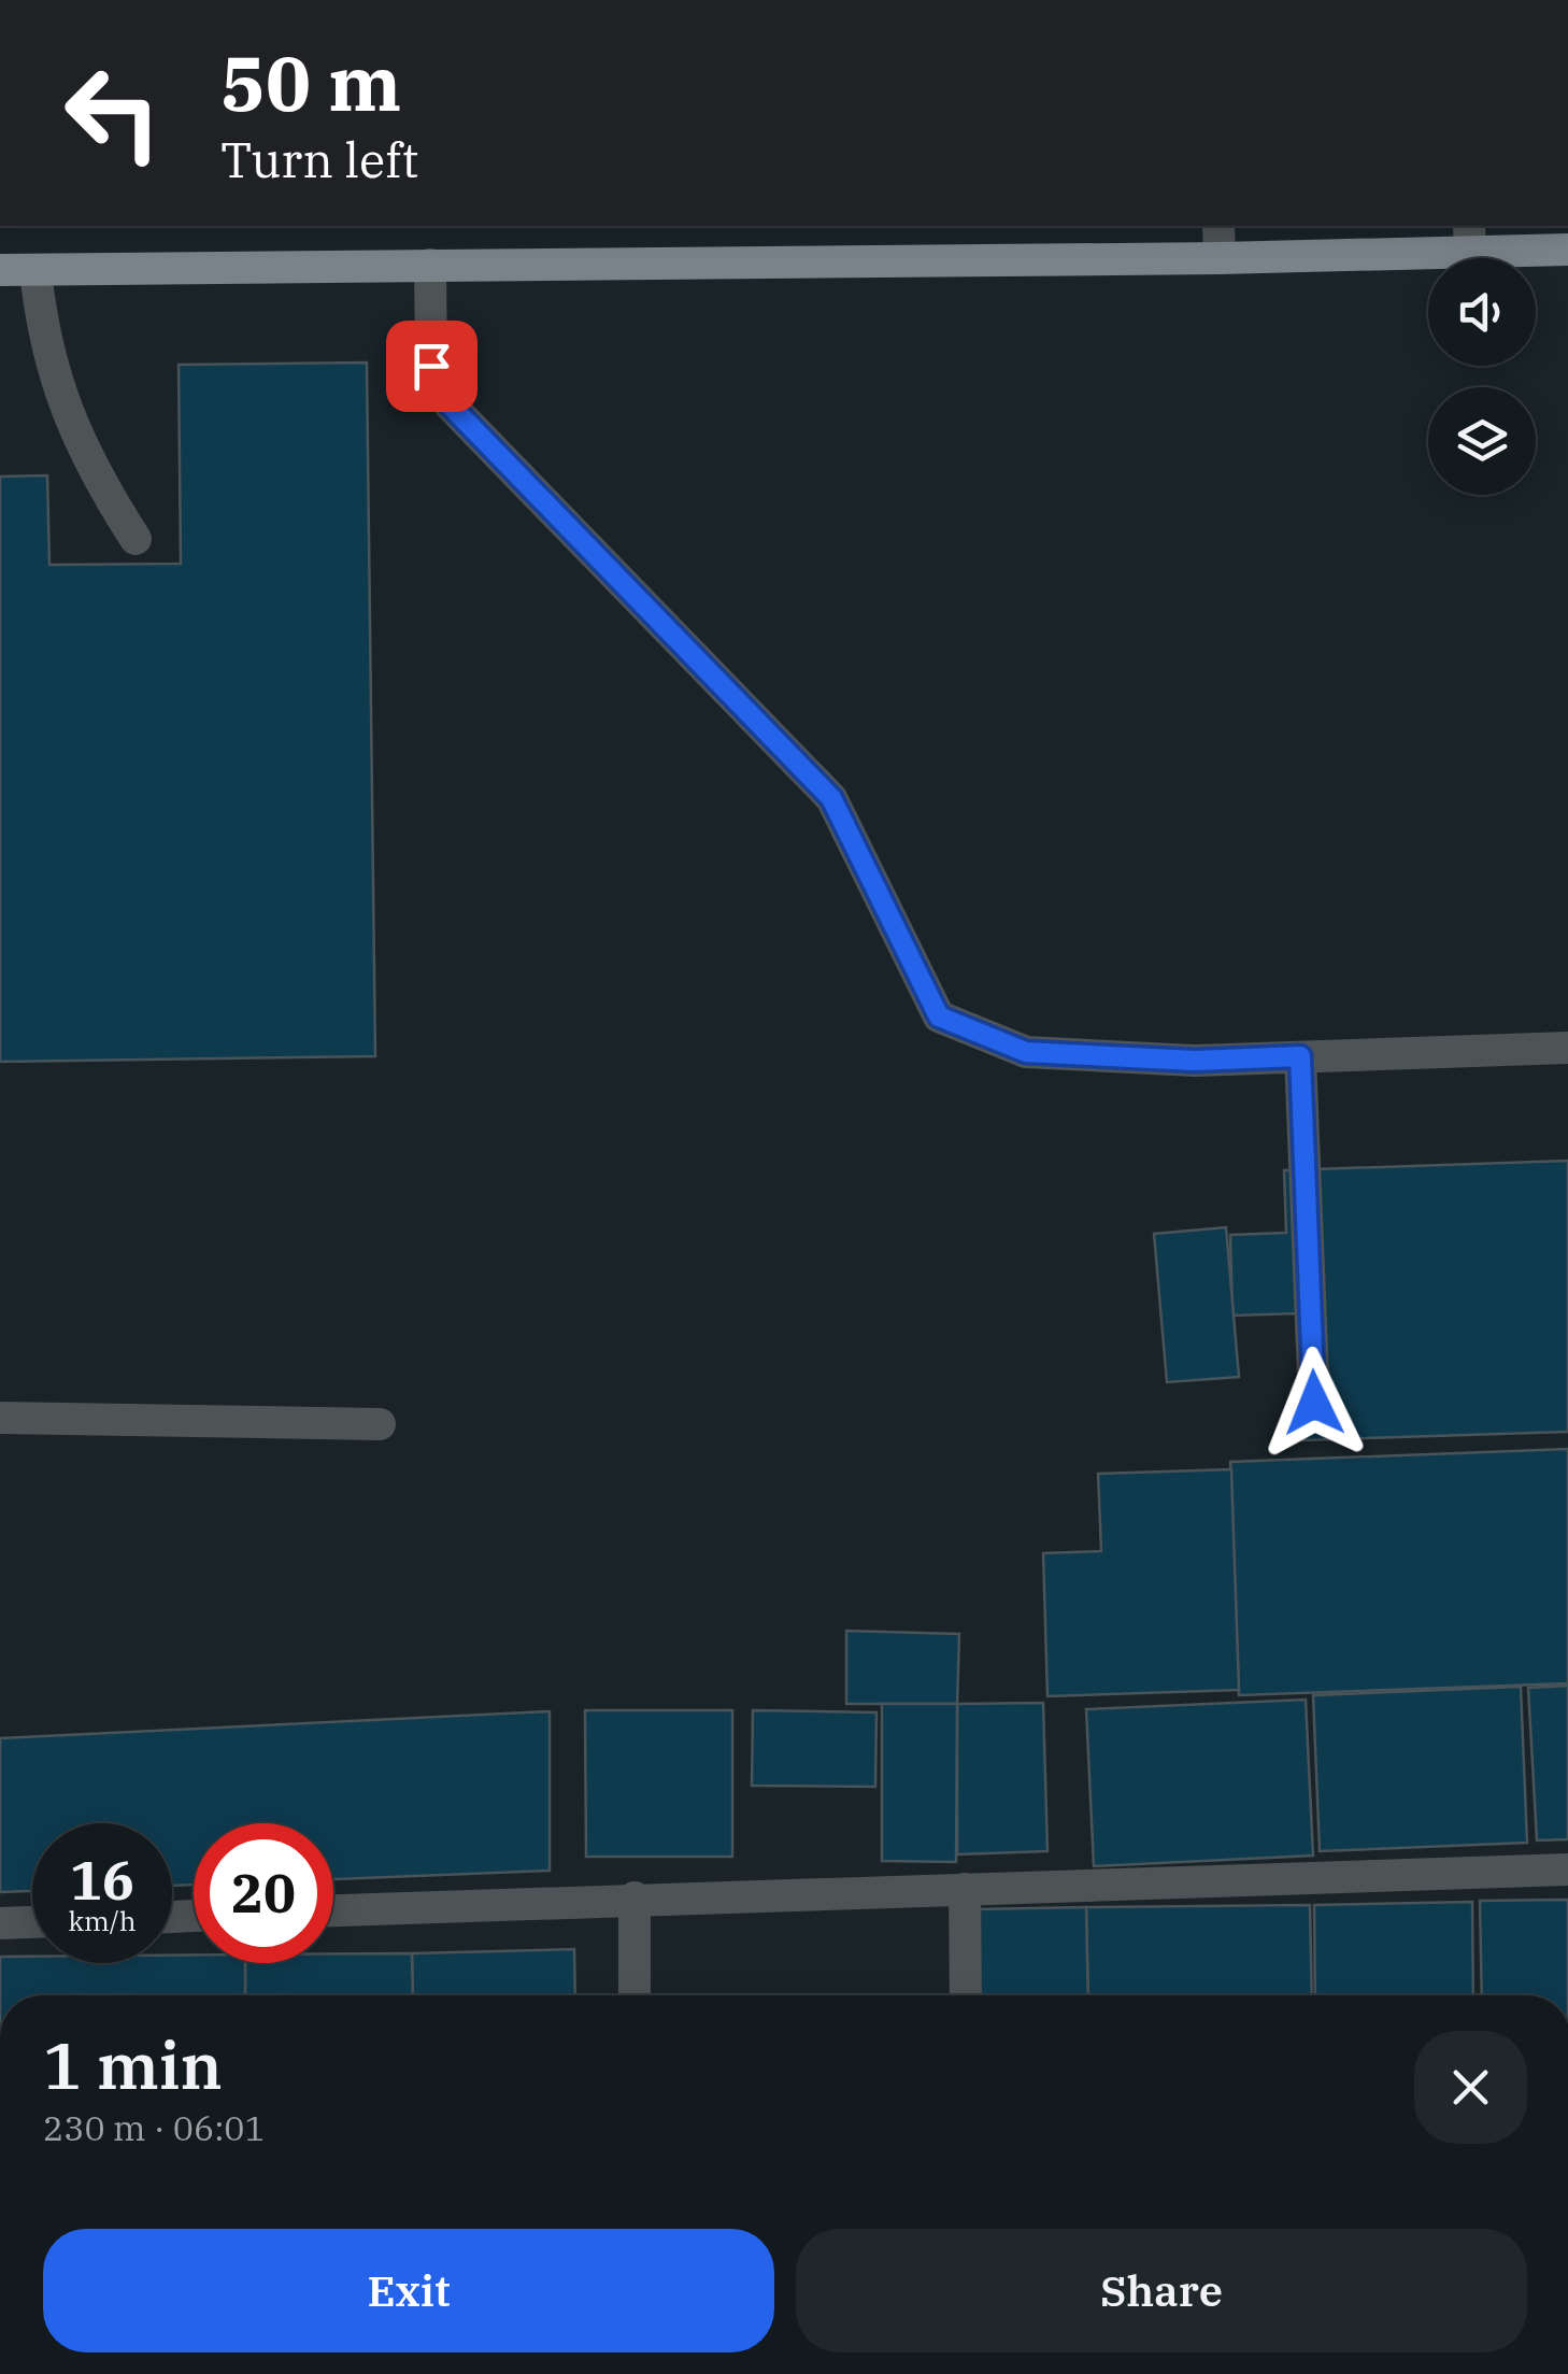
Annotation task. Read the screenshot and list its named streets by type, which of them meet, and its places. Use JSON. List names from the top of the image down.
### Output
{
  "page": {
    "turn": ["50 m", "Turn left"],
    "speed": "16 km/h",
    "limit": "20",
    "heading": ["1 min", "230 m · 06:01"],
    "buttons": ["Exit", "Share"]
  }
}
